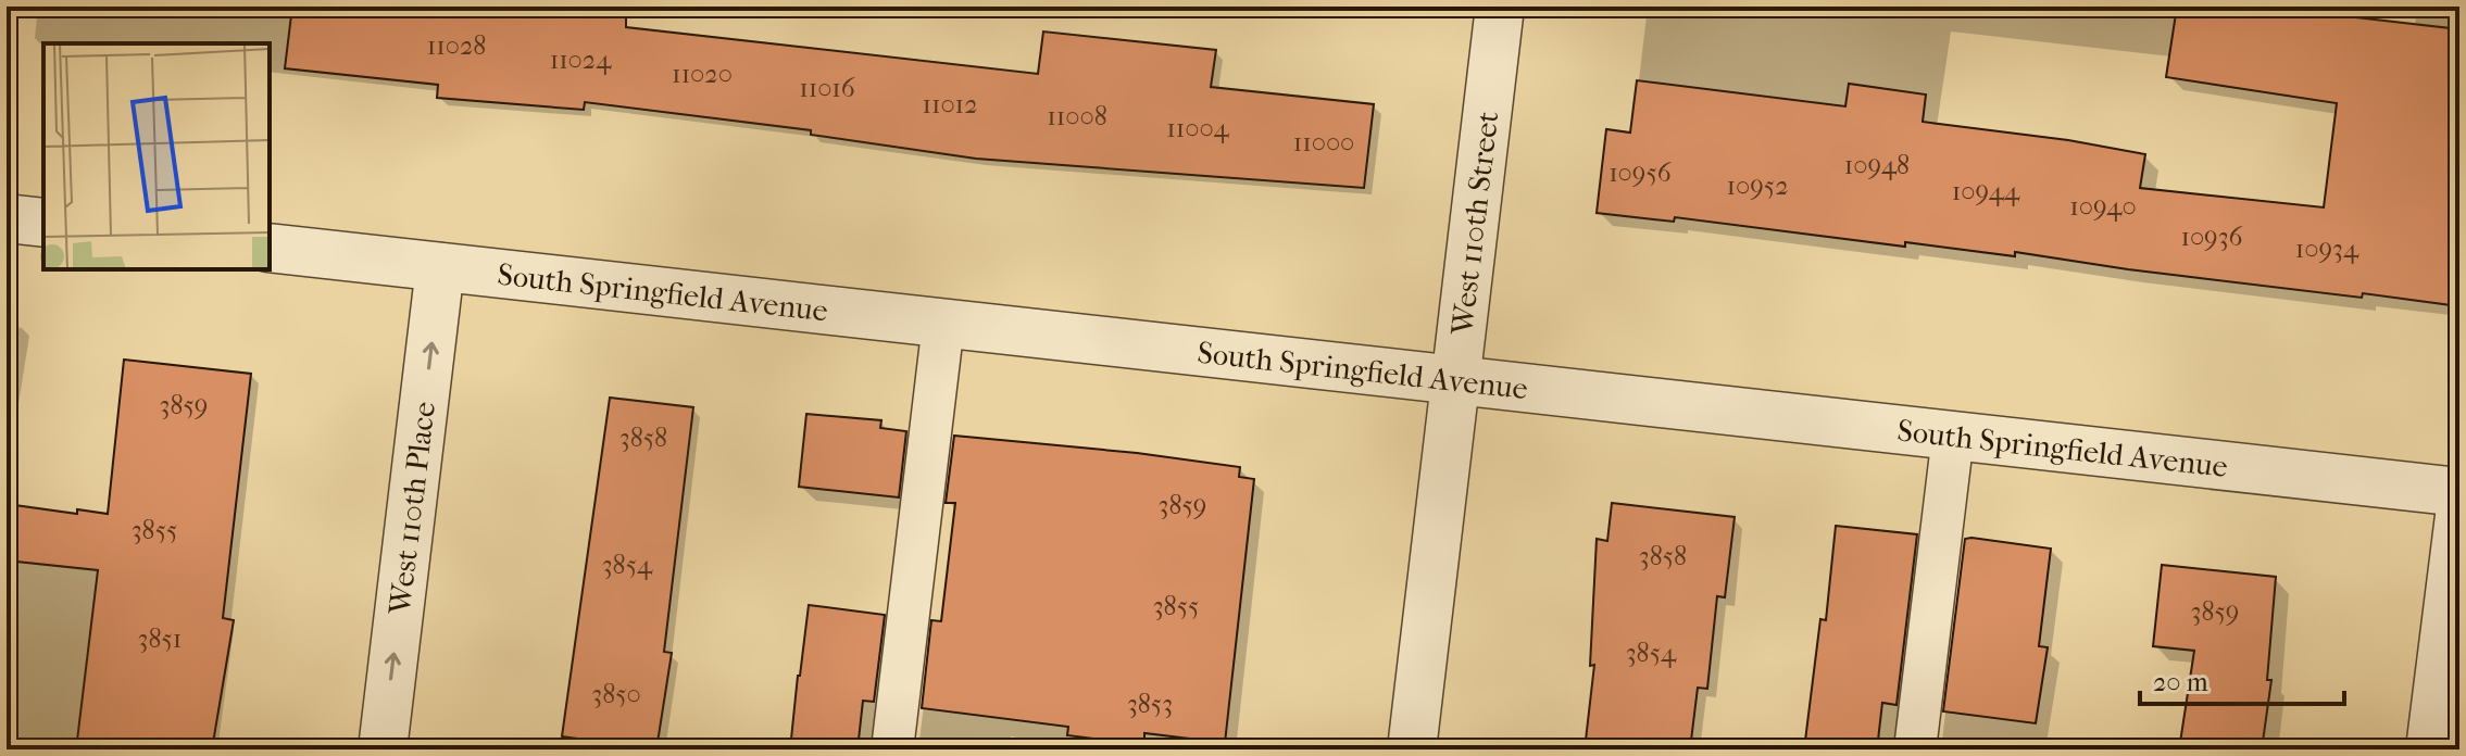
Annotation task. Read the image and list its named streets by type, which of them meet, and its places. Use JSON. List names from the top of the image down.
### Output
{
  "streets": {
    "street": ["West 110th Street", "South Springfield Avenue", "West 110th Place"]
  },
  "crossings": [
    ["West 110th Street", "South Springfield Avenue"],
    ["South Springfield Avenue", "West 110th Place"]
  ],
  "one_way": ["West 110th Place"],
  "house_numbers": [
    "11028",
    "11024",
    "11020",
    "11016",
    "11012",
    "11008",
    "11004",
    "11000",
    "10948",
    "10956",
    "10952",
    "10944",
    "10940",
    "10936",
    "10934",
    "3859",
    "3858",
    "3859",
    "3855",
    "3858",
    "3854",
    "3855",
    "3859",
    "3851",
    "3854",
    "3850",
    "3853"
  ],
  "scale_bar": "20 m"
}
